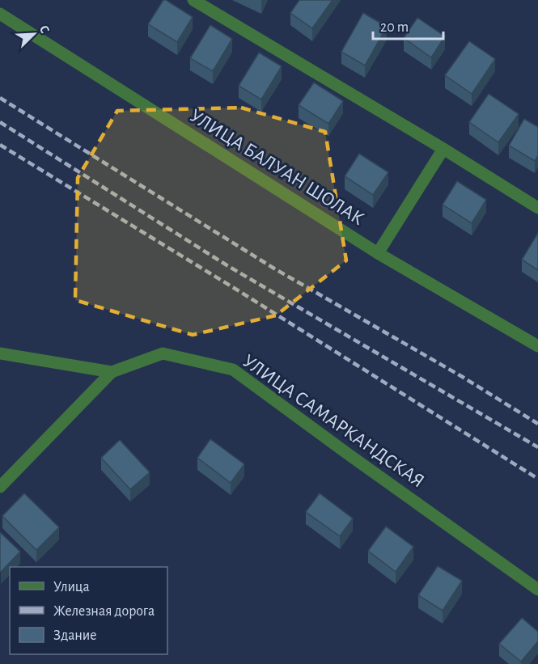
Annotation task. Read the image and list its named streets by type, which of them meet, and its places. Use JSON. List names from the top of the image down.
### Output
{
  "streets": {
    "street": ["УЛИЦА БАЛУАН ШОЛАК", "УЛИЦА САМАРКАНДСКАЯ"]
  },
  "legend": ["Улица", "Железная дорога", "Здание"],
  "scale_bar": "20 m",
  "north": "top right"
}
